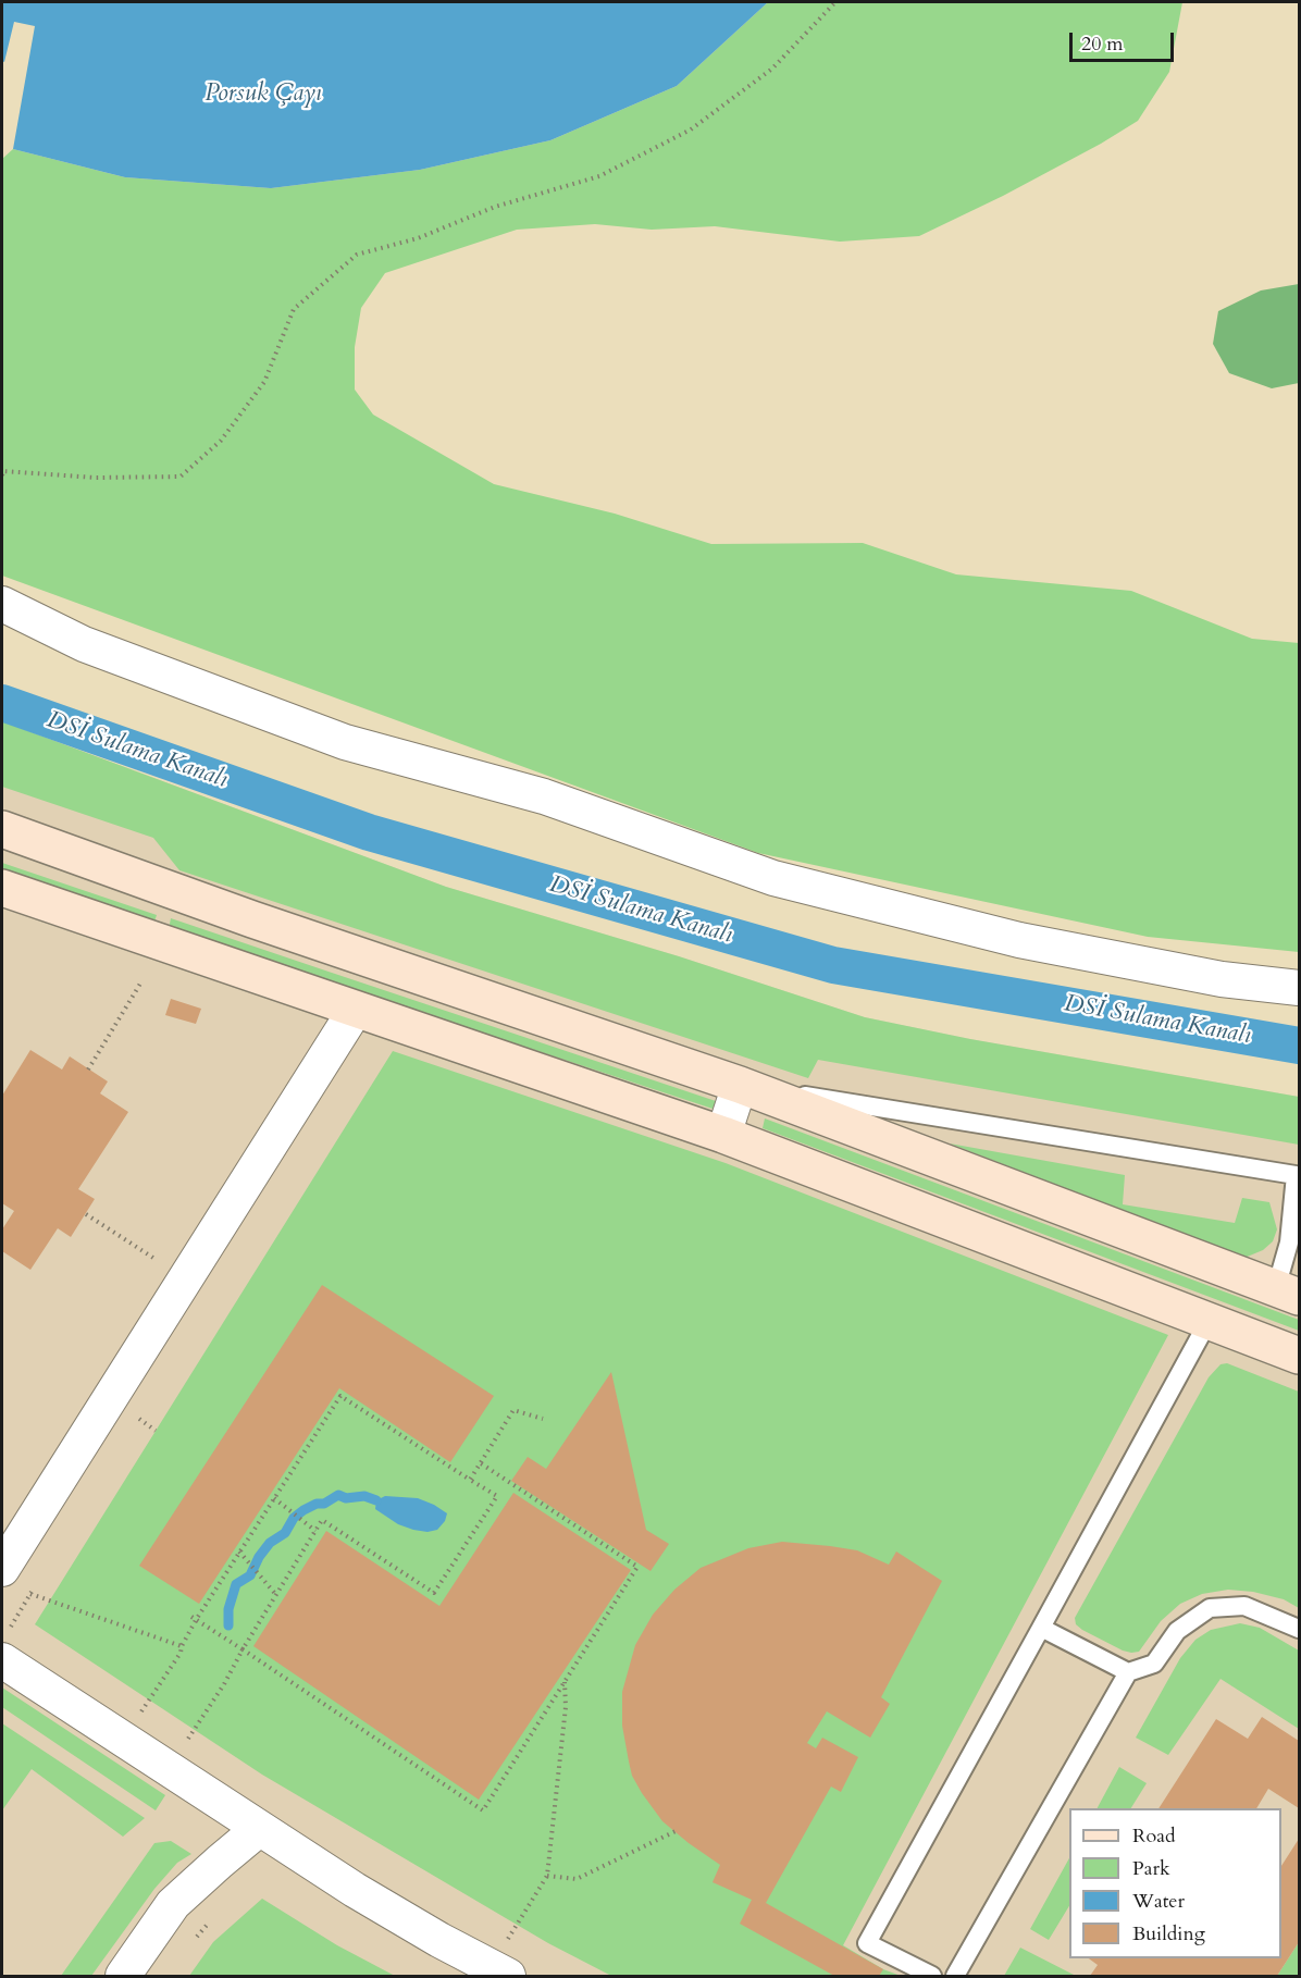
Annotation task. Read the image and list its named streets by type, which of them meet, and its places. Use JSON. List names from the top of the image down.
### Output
{
  "water": ["Porsuk Çayı", "DSİ Sulama Kanalı"],
  "legend": [
    "Road",
    "Park",
    "Water",
    "Building"
  ],
  "scale_bar": "20 m"
}
